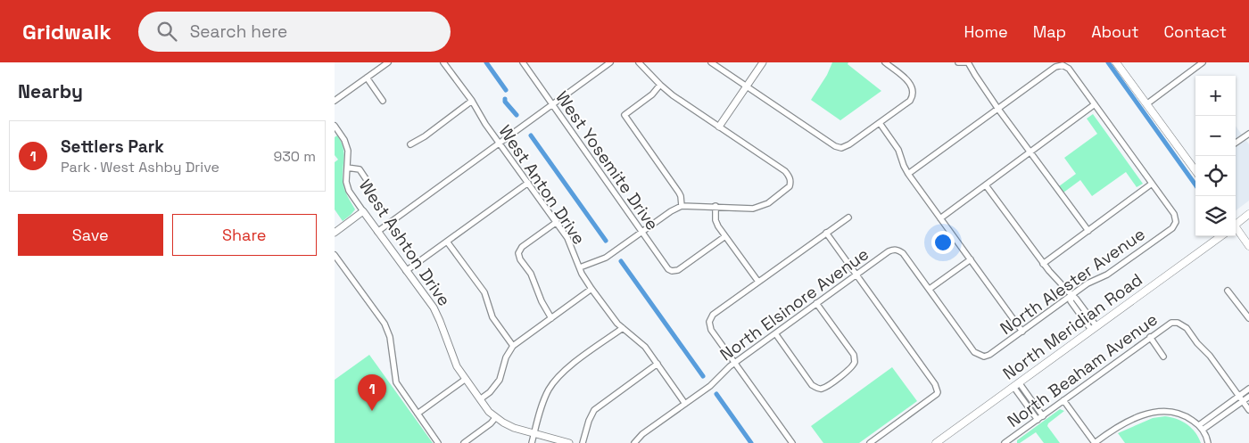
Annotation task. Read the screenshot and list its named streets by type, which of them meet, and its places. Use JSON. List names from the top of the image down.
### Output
{
  "streets": {
    "main road": ["North Meridian Road"],
    "street": [
      "West Yosemite Drive",
      "West Anton Drive",
      "West Ashton Drive",
      "North Alester Avenue",
      "North Elsinore Avenue",
      "North Beaham Avenue"
    ]
  },
  "crossings": [
    ["West Anton Drive", "North Elsinore Avenue"],
    ["North Alester Avenue", "North Elsinore Avenue"]
  ],
  "page": {
    "header": "Gridwalk",
    "search": "Search here",
    "nav": [
      "Home",
      "Map",
      "About",
      "Contact"
    ],
    "heading": "Nearby",
    "map_buttons": ["+", "−"],
    "list": [
      {
        "mark": "1",
        "name": "Settlers Park",
        "note": "Park · West Ashby Drive",
        "value": "930 m"
      }
    ],
    "buttons": ["Save", "Share"],
    "pins": "1"
  }
}
